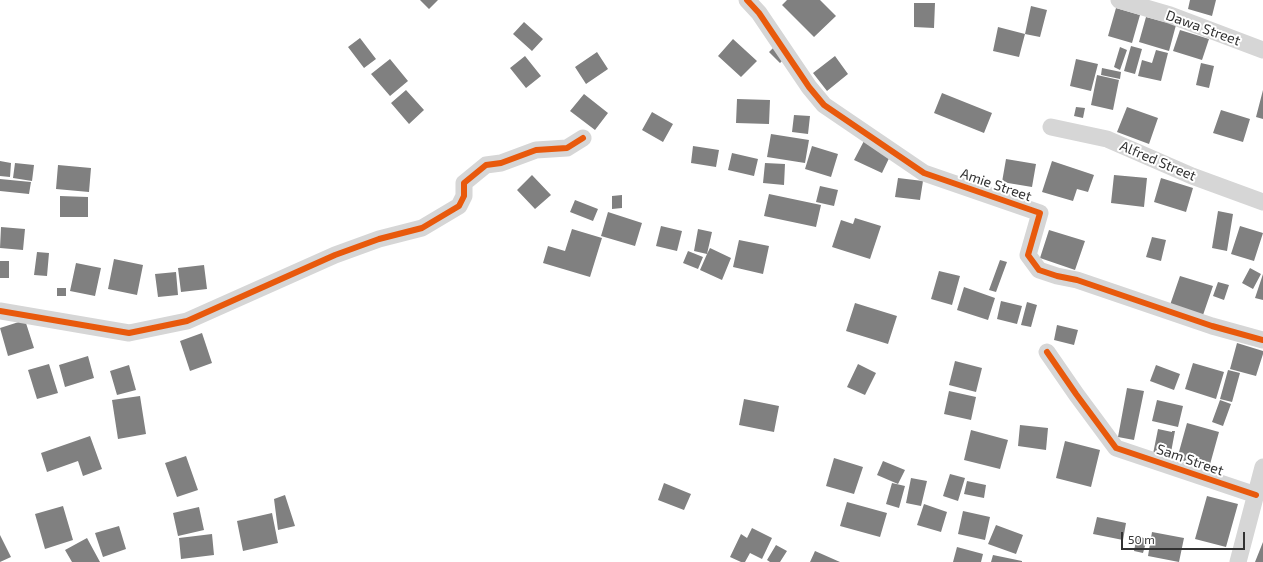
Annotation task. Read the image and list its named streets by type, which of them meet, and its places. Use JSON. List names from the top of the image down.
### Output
{
  "streets": {
    "street": [
      "Dawa Street",
      "Alfred Street",
      "Amie Street",
      "Sam Street"
    ]
  },
  "scale_bar": "50 m"
}
